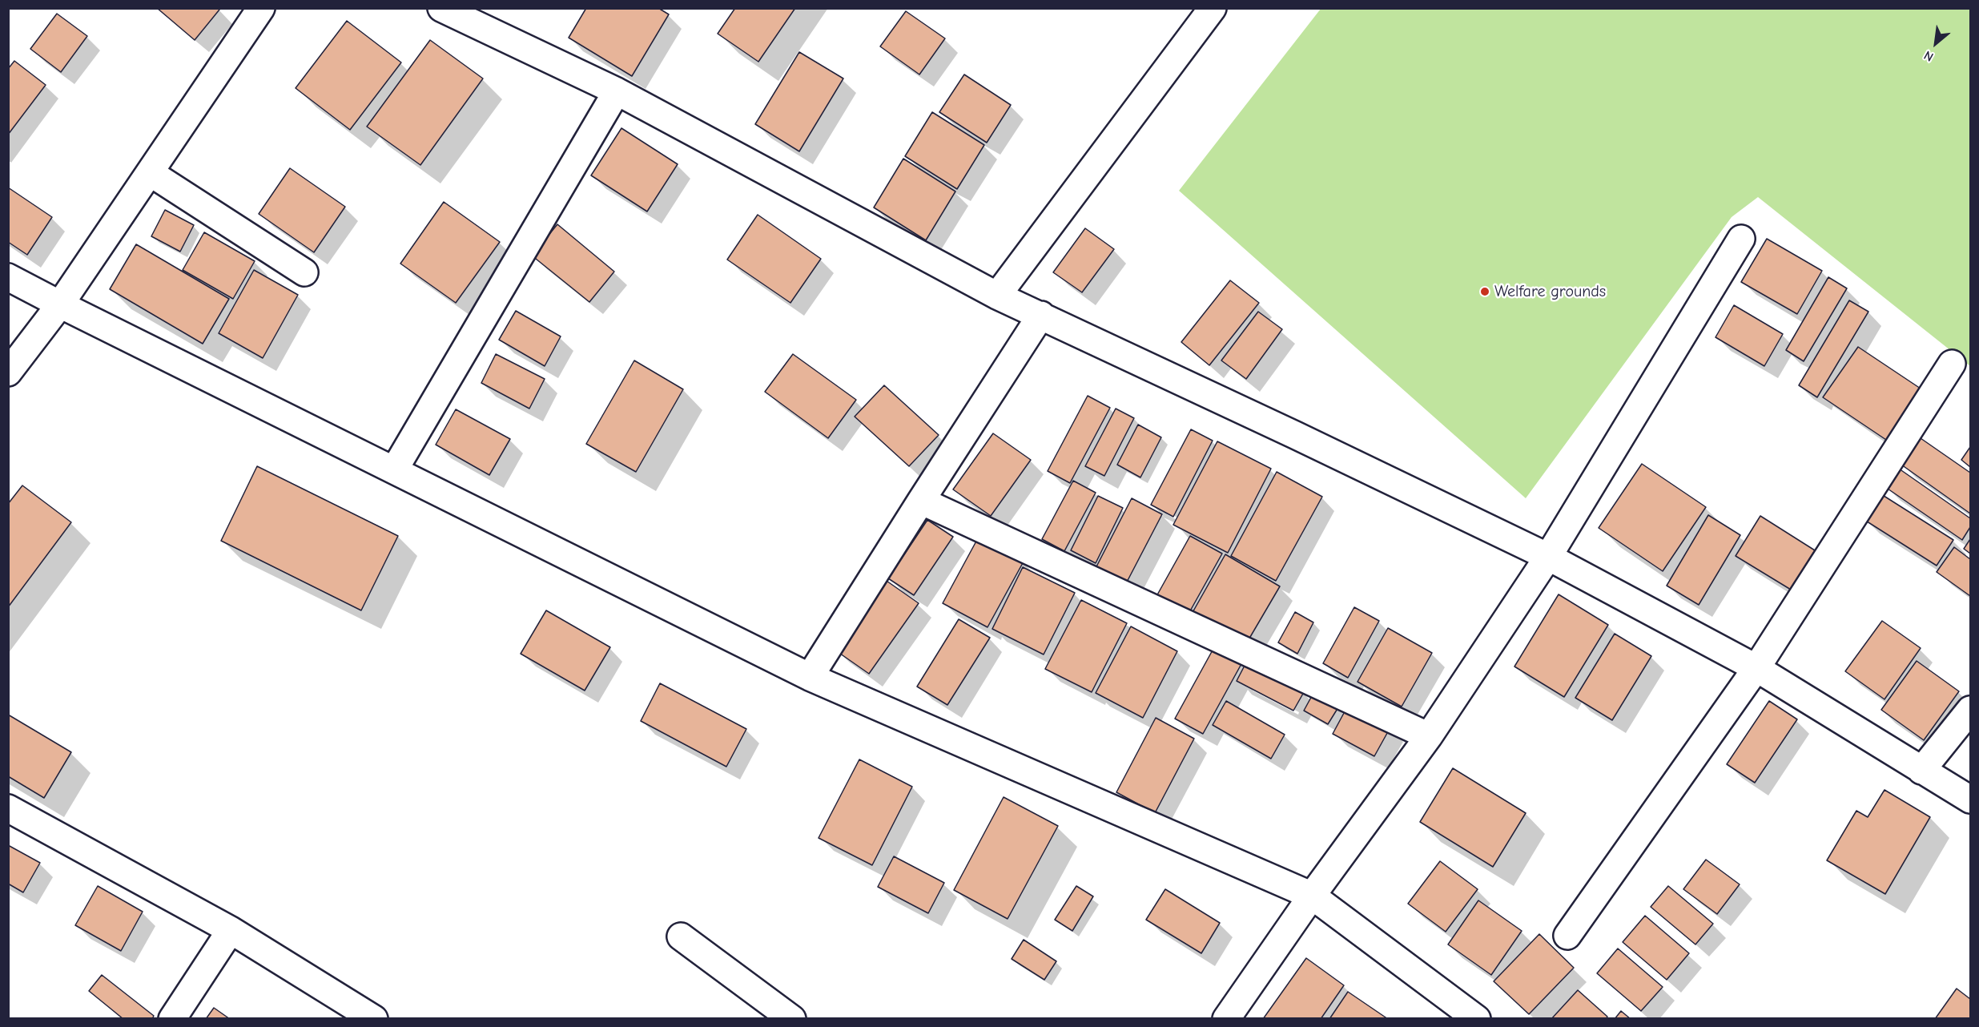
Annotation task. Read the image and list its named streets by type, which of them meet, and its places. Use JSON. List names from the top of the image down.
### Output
{
  "places": ["Welfare grounds"],
  "north": "bottom left"
}
